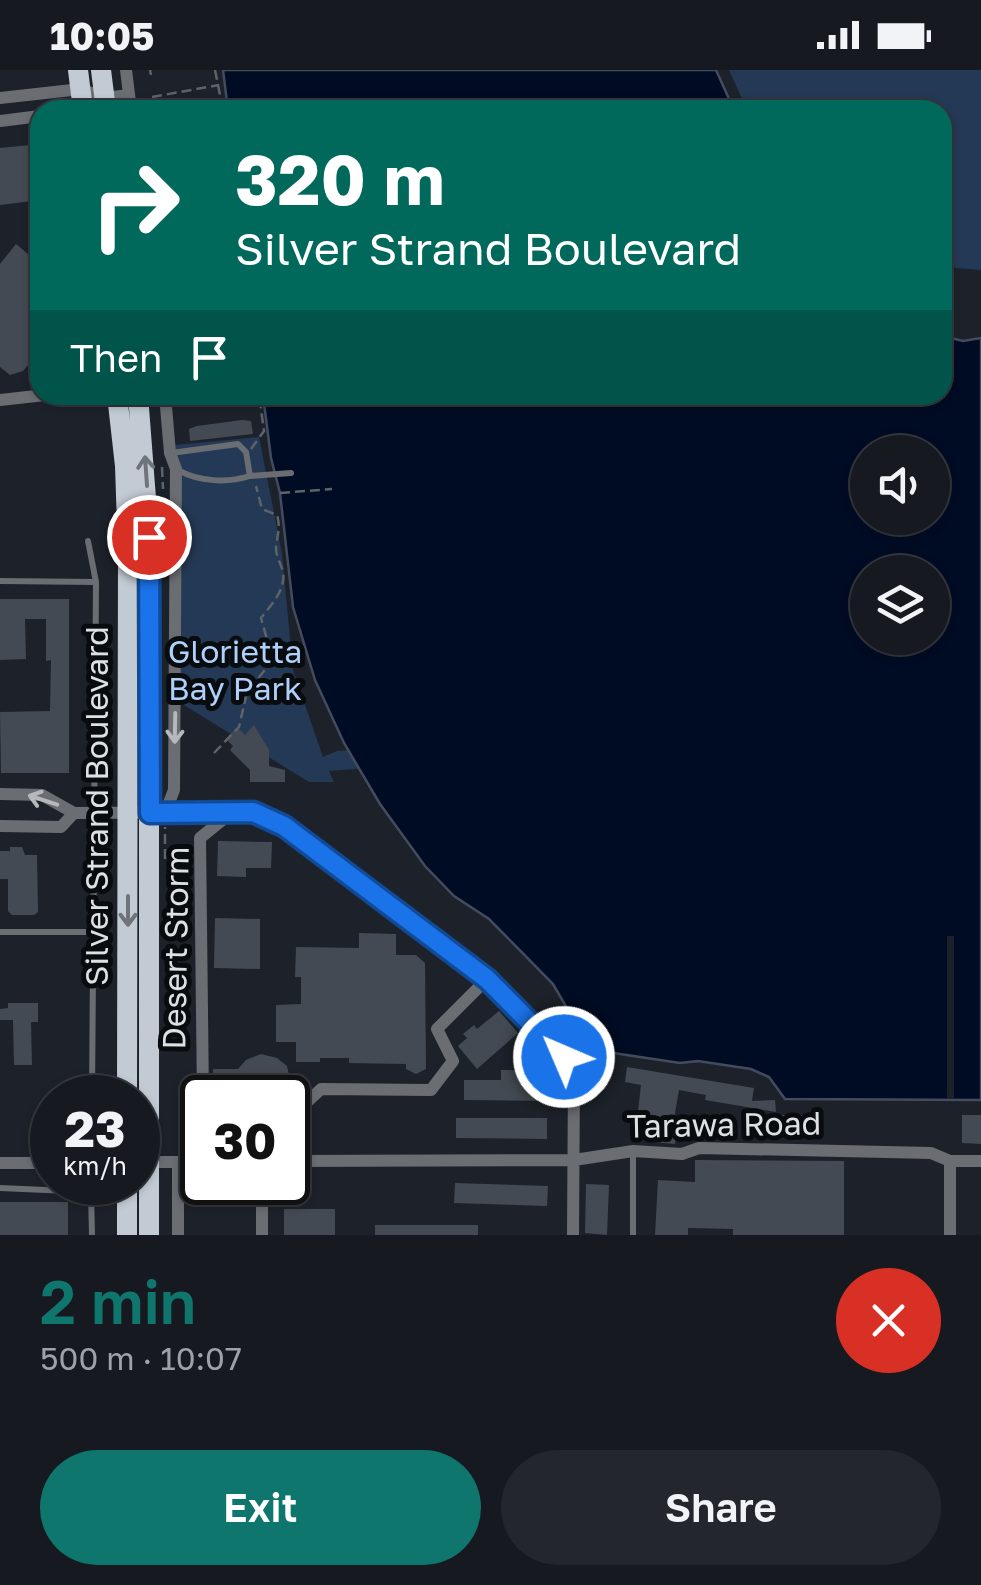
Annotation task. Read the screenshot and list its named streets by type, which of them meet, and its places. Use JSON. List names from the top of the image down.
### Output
{
  "streets": {
    "highway": ["Silver Strand Boulevard"],
    "street": ["Desert Storm", "Tarawa Road"]
  },
  "parks": ["Glorietta Bay Park"],
  "page": {
    "status": "10:05",
    "turn": ["320 m", "Silver Strand Boulevard"],
    "then": "Then",
    "speed": "23 km/h",
    "limit": "30",
    "heading": ["2 min", "500 m · 10:07"],
    "buttons": ["Exit", "Share"]
  }
}
